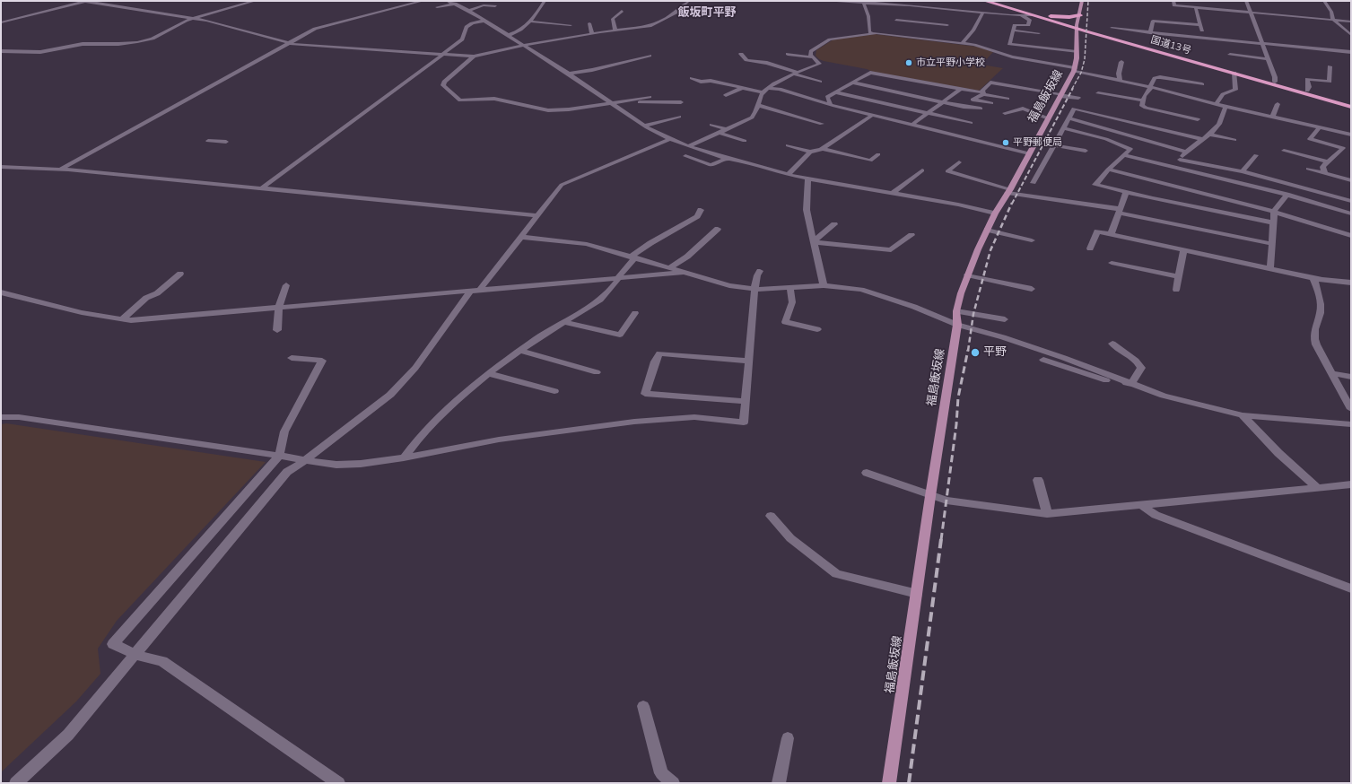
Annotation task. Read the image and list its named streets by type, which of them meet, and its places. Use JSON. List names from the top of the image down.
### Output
{
  "streets": {
    "highway": ["国道13号"],
    "main road": ["福島飯坂線"]
  },
  "crossings": [
    ["国道13号", "福島飯坂線"]
  ],
  "districts": ["飯坂町平野"],
  "places": ["市立平野小学校", "平野郵便局", "平野"]
}
